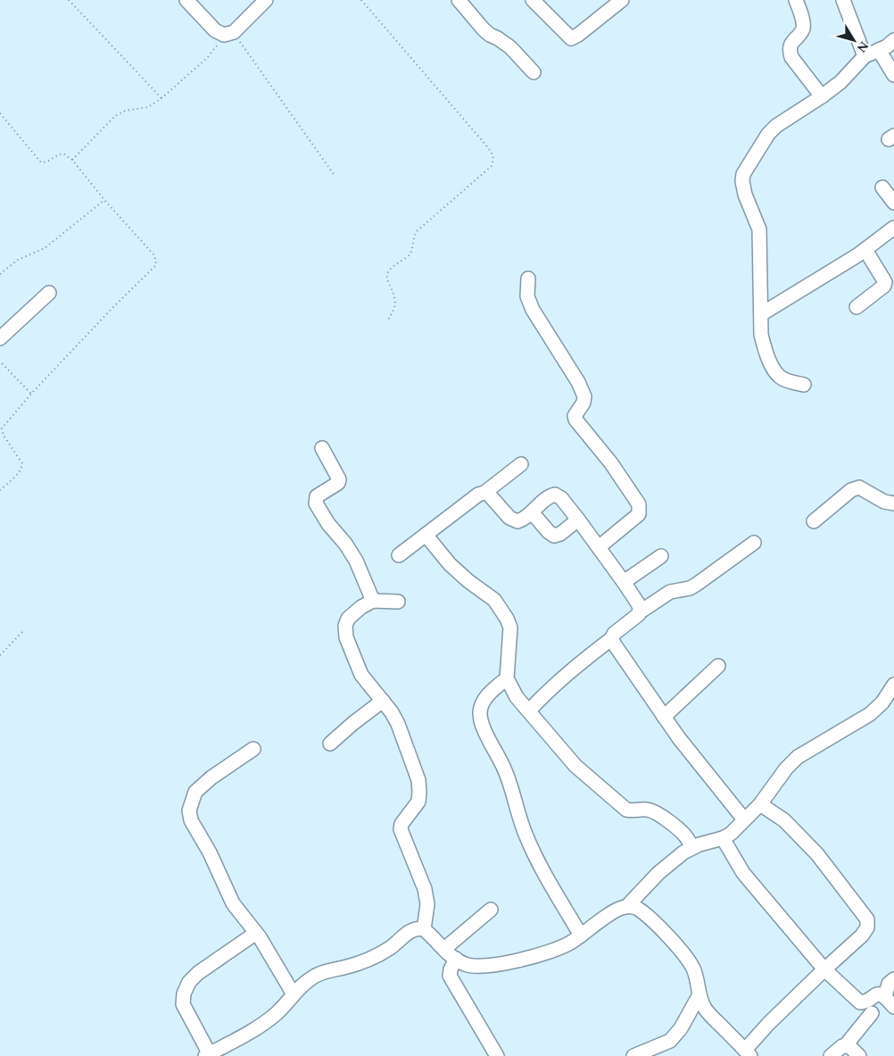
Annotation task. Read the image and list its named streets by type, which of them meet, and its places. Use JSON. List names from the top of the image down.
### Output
{
  "north": "bottom right"
}
